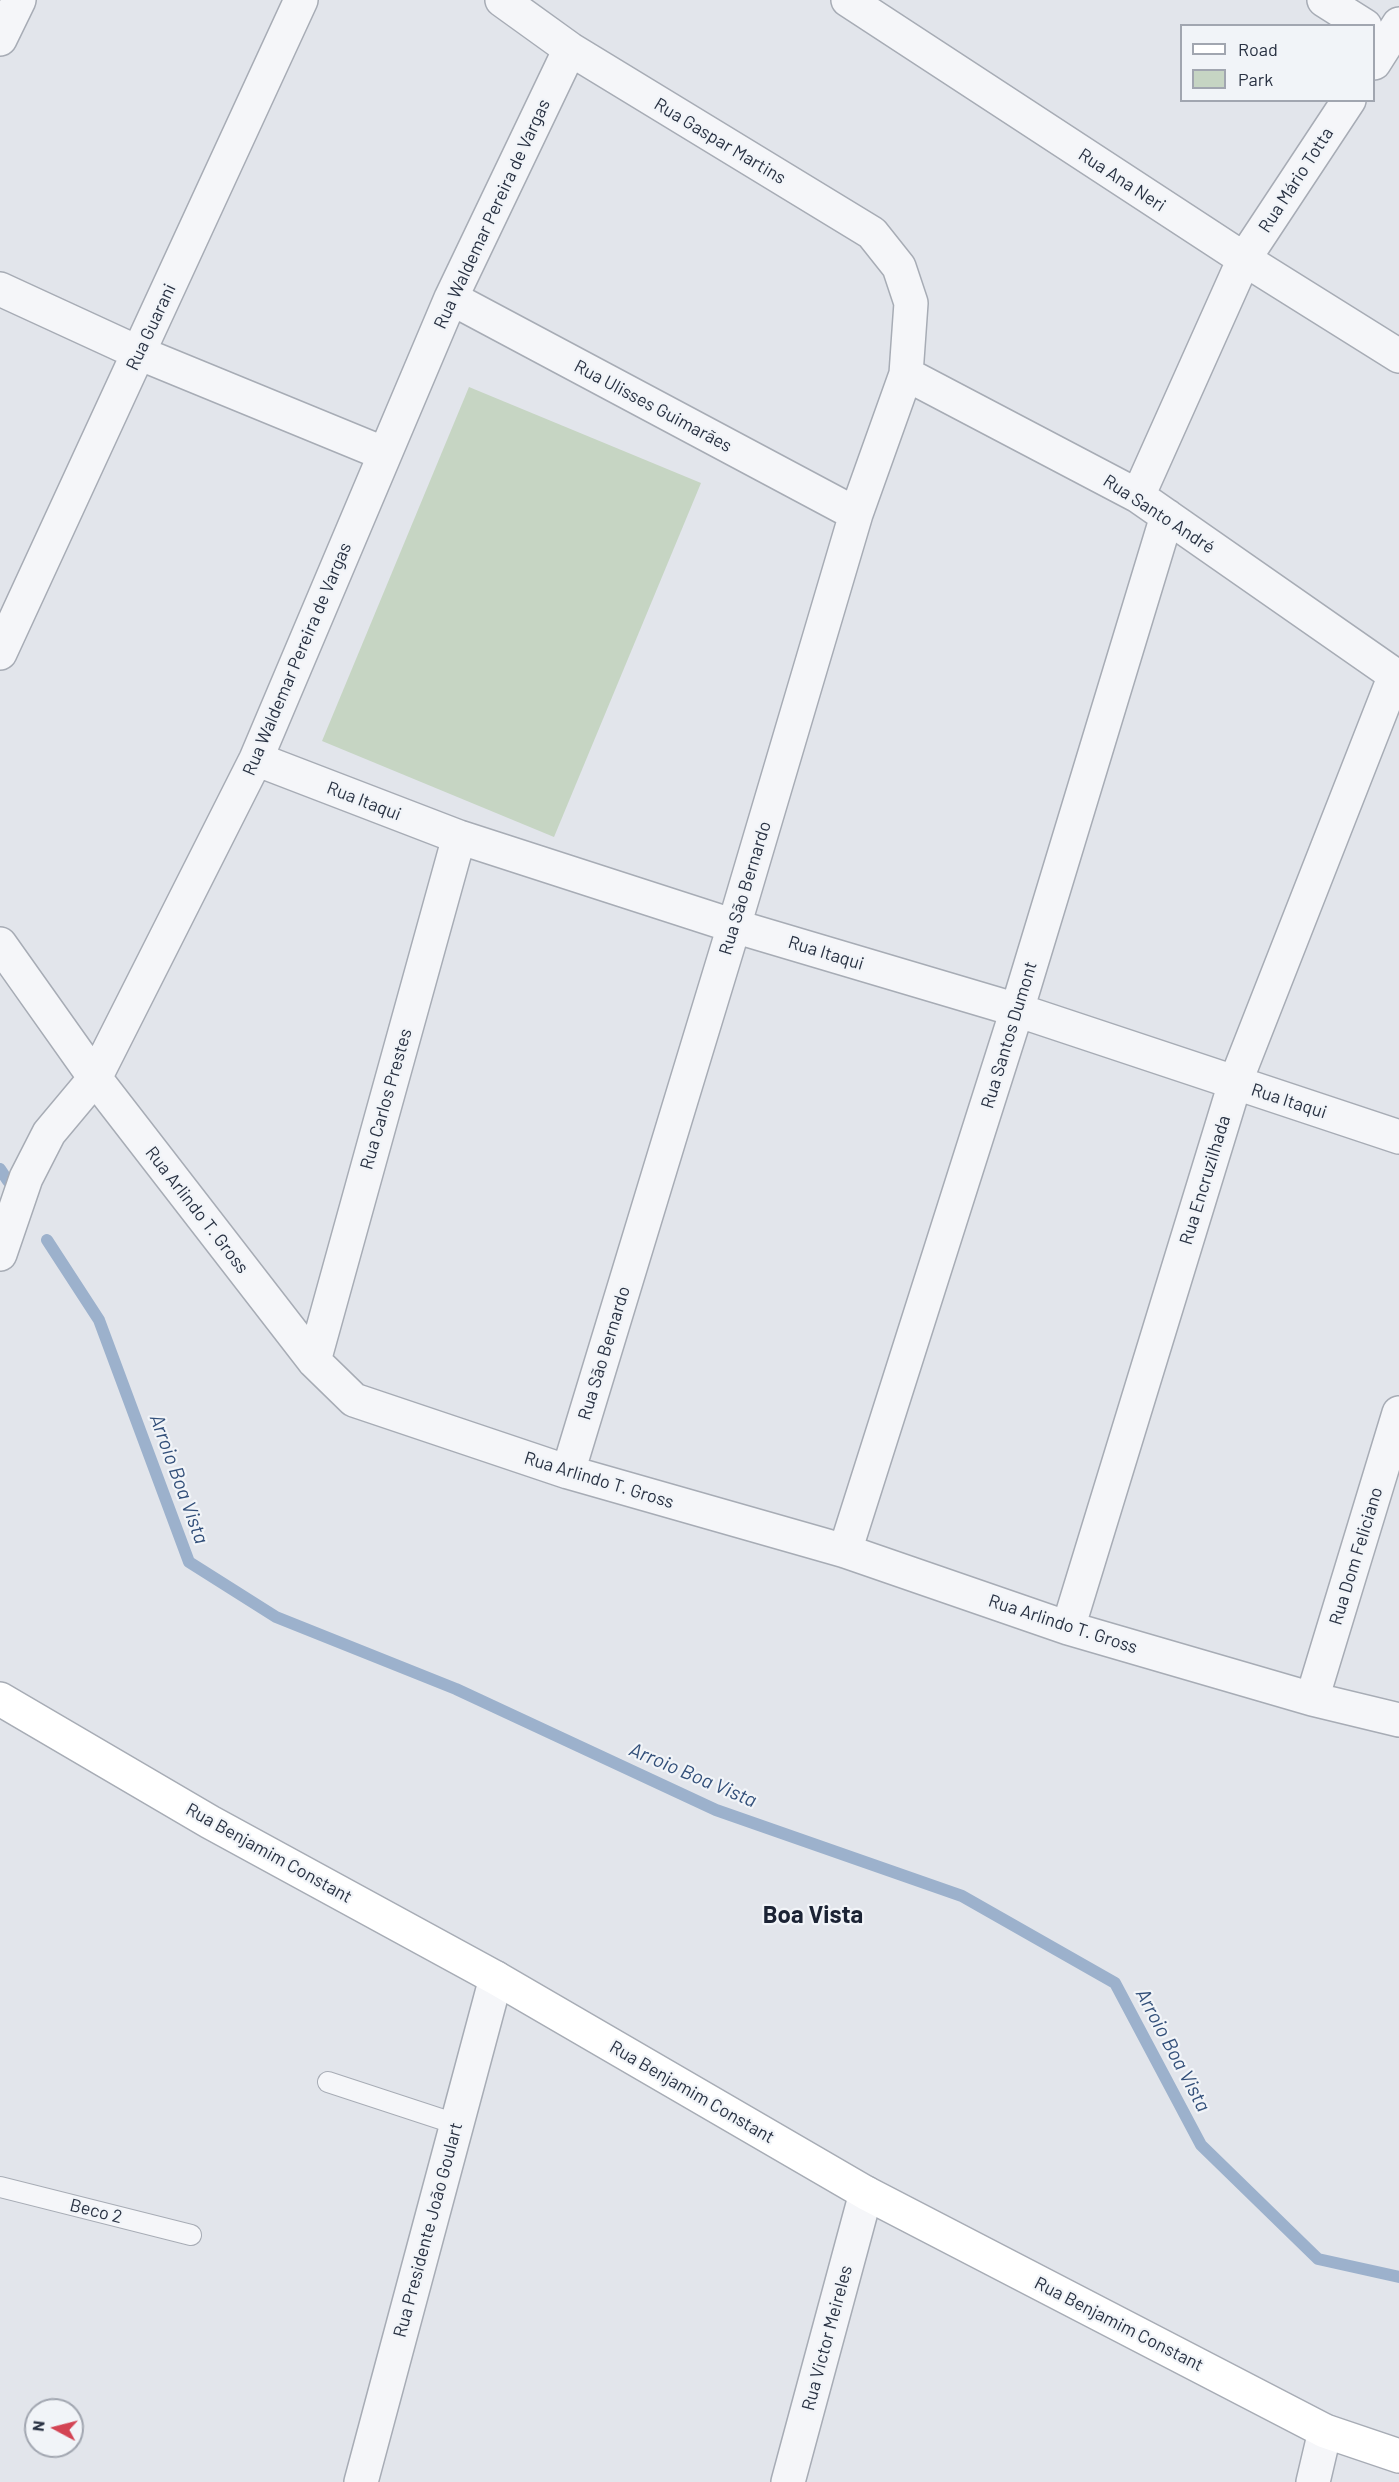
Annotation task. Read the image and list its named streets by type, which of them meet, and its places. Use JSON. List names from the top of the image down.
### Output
{
  "streets": {
    "street": [
      "Rua Gaspar Martins",
      "Rua Ana Neri",
      "Rua Mário Totta",
      "Rua Waldemar Pereira de Vargas",
      "Rua Guarani",
      "Rua Ulisses Guimarães",
      "Rua Santo André",
      "Rua Itaqui",
      "Rua São Bernardo",
      "Rua Santos Dumont",
      "Rua Carlos Prestes",
      "Rua Encruzilhada",
      "Rua Arlindo T. Gross",
      "Rua Dom Feliciano",
      "Rua Benjamim Constant",
      "Rua Presidente João Goulart",
      "Rua Victor Meireles"
    ],
    "lane": ["Beco 2"]
  },
  "crossings": [
    ["Rua Gaspar Martins", "Rua Waldemar Pereira de Vargas"],
    ["Rua Gaspar Martins", "Rua São Bernardo"],
    ["Rua Ana Neri", "Rua Mário Totta"],
    ["Rua Mário Totta", "Rua Santo André"],
    ["Rua Waldemar Pereira de Vargas", "Rua Ulisses Guimarães"],
    ["Rua Waldemar Pereira de Vargas", "Rua Itaqui"],
    ["Rua Waldemar Pereira de Vargas", "Rua Arlindo T. Gross"],
    ["Rua Ulisses Guimarães", "Rua São Bernardo"],
    ["Rua Santo André", "Rua São Bernardo"],
    ["Rua Santo André", "Rua Santos Dumont"],
    ["Rua Santo André", "Rua Encruzilhada"],
    ["Rua Itaqui", "Rua São Bernardo"],
    ["Rua Itaqui", "Rua Santos Dumont"],
    ["Rua Itaqui", "Rua Carlos Prestes"],
    ["Rua Itaqui", "Rua Encruzilhada"],
    ["Rua São Bernardo", "Rua Arlindo T. Gross"],
    ["Rua Santos Dumont", "Rua Arlindo T. Gross"],
    ["Rua Carlos Prestes", "Rua Arlindo T. Gross"],
    ["Rua Encruzilhada", "Rua Arlindo T. Gross"],
    ["Rua Arlindo T. Gross", "Rua Dom Feliciano"],
    ["Rua Benjamim Constant", "Rua Presidente João Goulart"],
    ["Rua Benjamim Constant", "Rua Victor Meireles"]
  ],
  "districts": ["Boa Vista"],
  "water": ["Arroio Boa Vista"],
  "legend": ["Road", "Park"],
  "north": "left"
}
